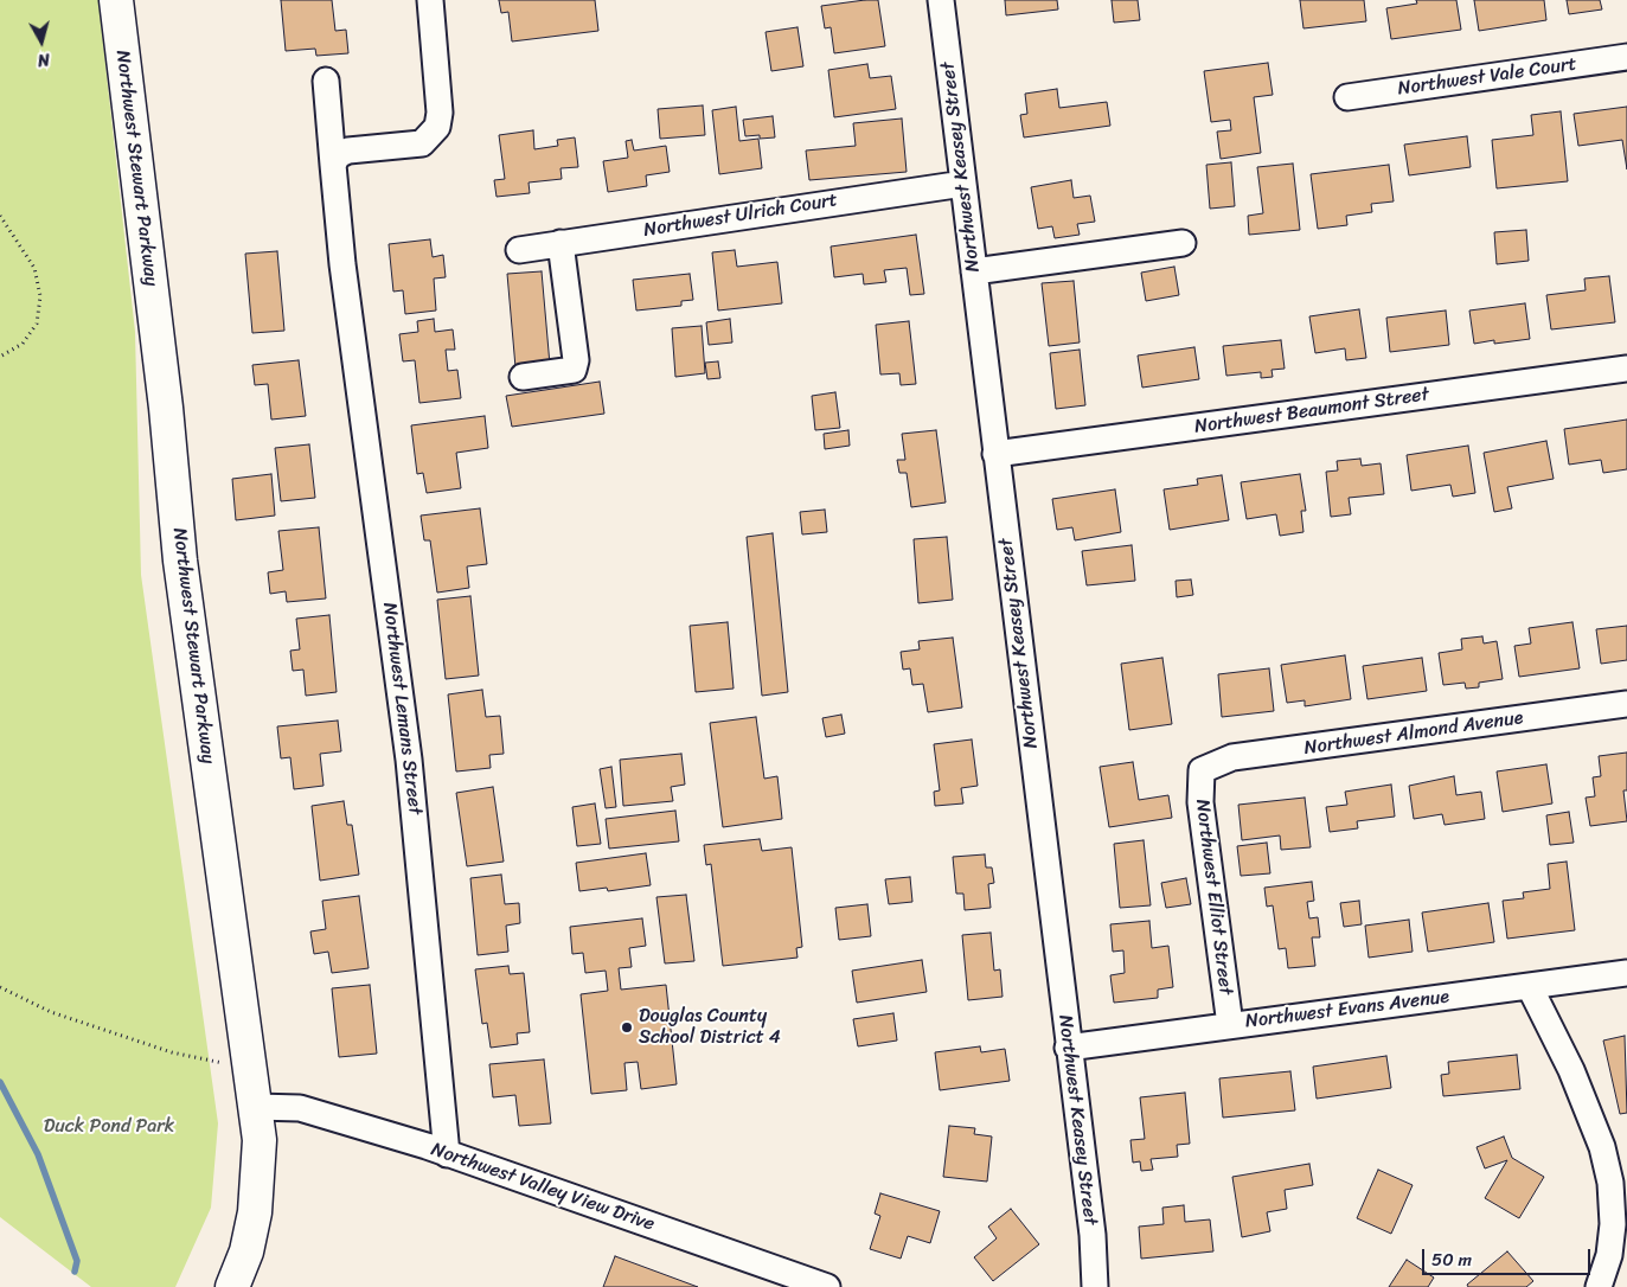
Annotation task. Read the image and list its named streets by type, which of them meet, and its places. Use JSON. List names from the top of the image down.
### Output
{
  "streets": {
    "main road": ["Northwest Stewart Parkway"],
    "street": [
      "Northwest Vale Court",
      "Northwest Keasey Street",
      "Northwest Ulrich Court",
      "Northwest Beaumont Street",
      "Northwest Lemans Street",
      "Northwest Almond Avenue",
      "Northwest Elliot Street",
      "Northwest Evans Avenue",
      "Northwest Valley View Drive"
    ]
  },
  "crossings": [
    ["Northwest Keasey Street", "Northwest Ulrich Court"],
    ["Northwest Keasey Street", "Northwest Beaumont Street"],
    ["Northwest Keasey Street", "Northwest Evans Avenue"],
    ["Northwest Stewart Parkway", "Northwest Valley View Drive"],
    ["Northwest Lemans Street", "Northwest Valley View Drive"],
    ["Northwest Almond Avenue", "Northwest Elliot Street"],
    ["Northwest Elliot Street", "Northwest Evans Avenue"]
  ],
  "parks": ["Duck Pond Park"],
  "places": ["Douglas County School District 4"],
  "scale_bar": "50 m",
  "north": "bottom"
}
